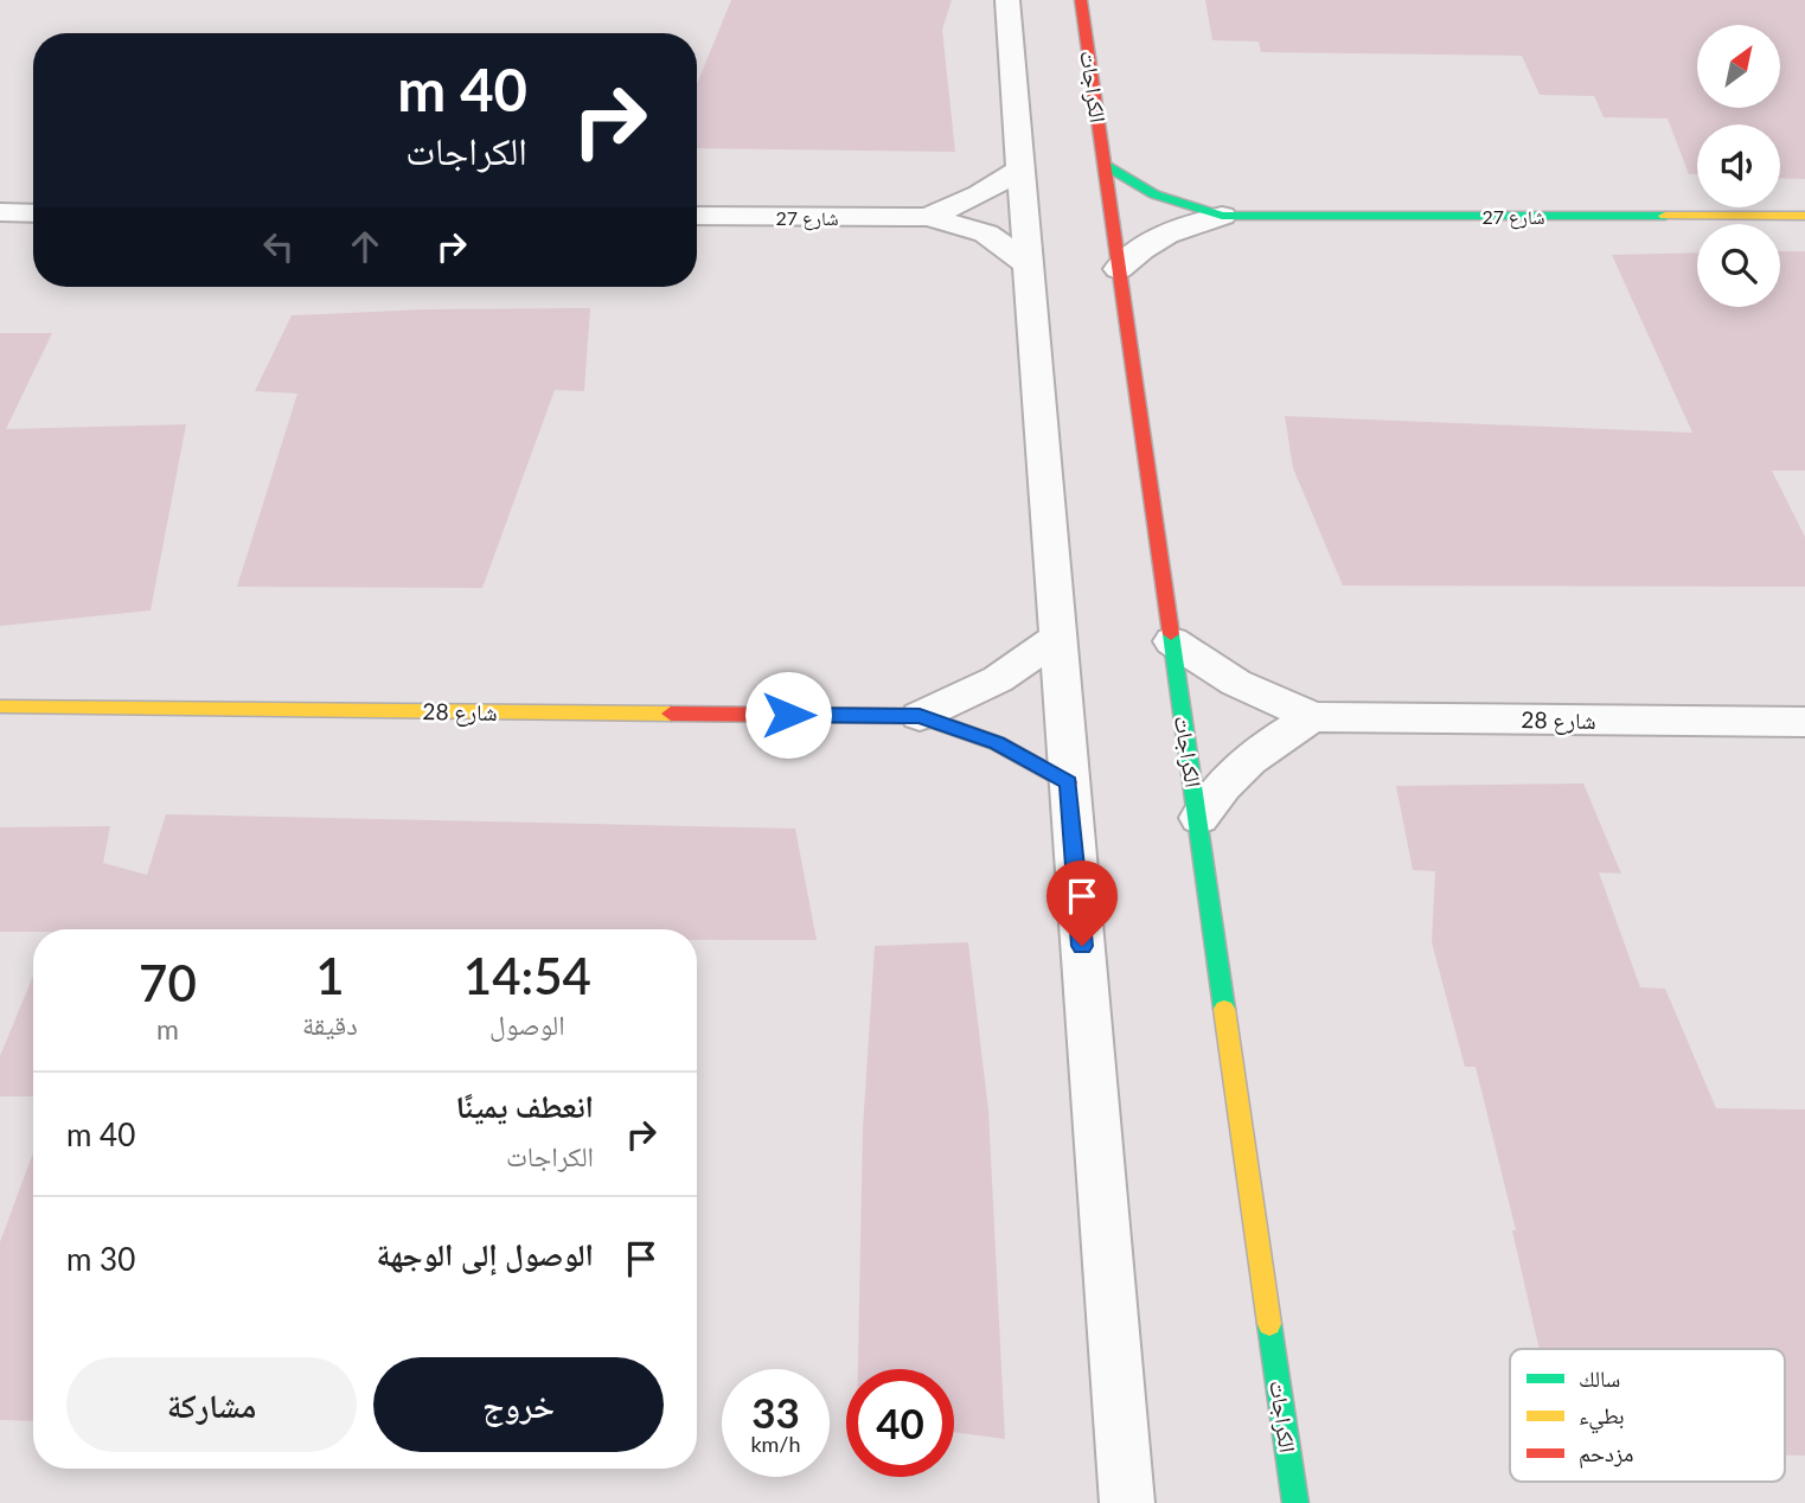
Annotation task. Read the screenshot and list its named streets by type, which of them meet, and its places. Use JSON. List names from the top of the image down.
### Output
{
  "streets": {
    "street": ["الكراجات", "شارع 27", "شارع 28"]
  },
  "crossings": [
    ["الكراجات", "شارع 27"],
    ["الكراجات", "شارع 28"]
  ],
  "legend": ["سالك", "بطيء", "مزدحم"],
  "north": "top right",
  "page": {
    "turn": ["40 m", "الكراجات"],
    "eta": [
      "14:54",
      "الوصول",
      "1",
      "دقيقة",
      "70",
      "m"
    ],
    "list": [
      {
        "name": "انعطف يمينًا",
        "note": "الكراجات",
        "value": "40 m"
      },
      {
        "name": "الوصول إلى الوجهة",
        "value": "30 m"
      }
    ],
    "buttons": ["خروج", "مشاركة"],
    "speed": "33 km/h",
    "limit": "40"
  }
}
